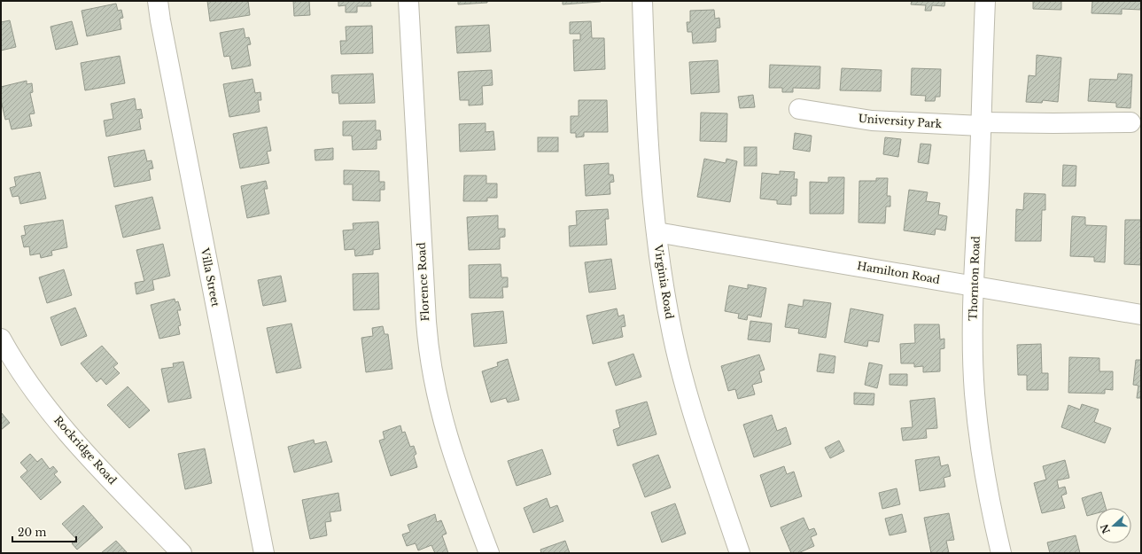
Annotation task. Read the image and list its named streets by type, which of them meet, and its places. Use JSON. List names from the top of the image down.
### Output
{
  "streets": {
    "street": [
      "University Park",
      "Hamilton Road",
      "Villa Street",
      "Thornton Road",
      "Florence Road",
      "Virginia Road",
      "Rockridge Road"
    ]
  },
  "crossings": [
    ["University Park", "Thornton Road"],
    ["Hamilton Road", "Thornton Road"],
    ["Hamilton Road", "Virginia Road"]
  ],
  "scale_bar": "20 m",
  "north": "left"
}
